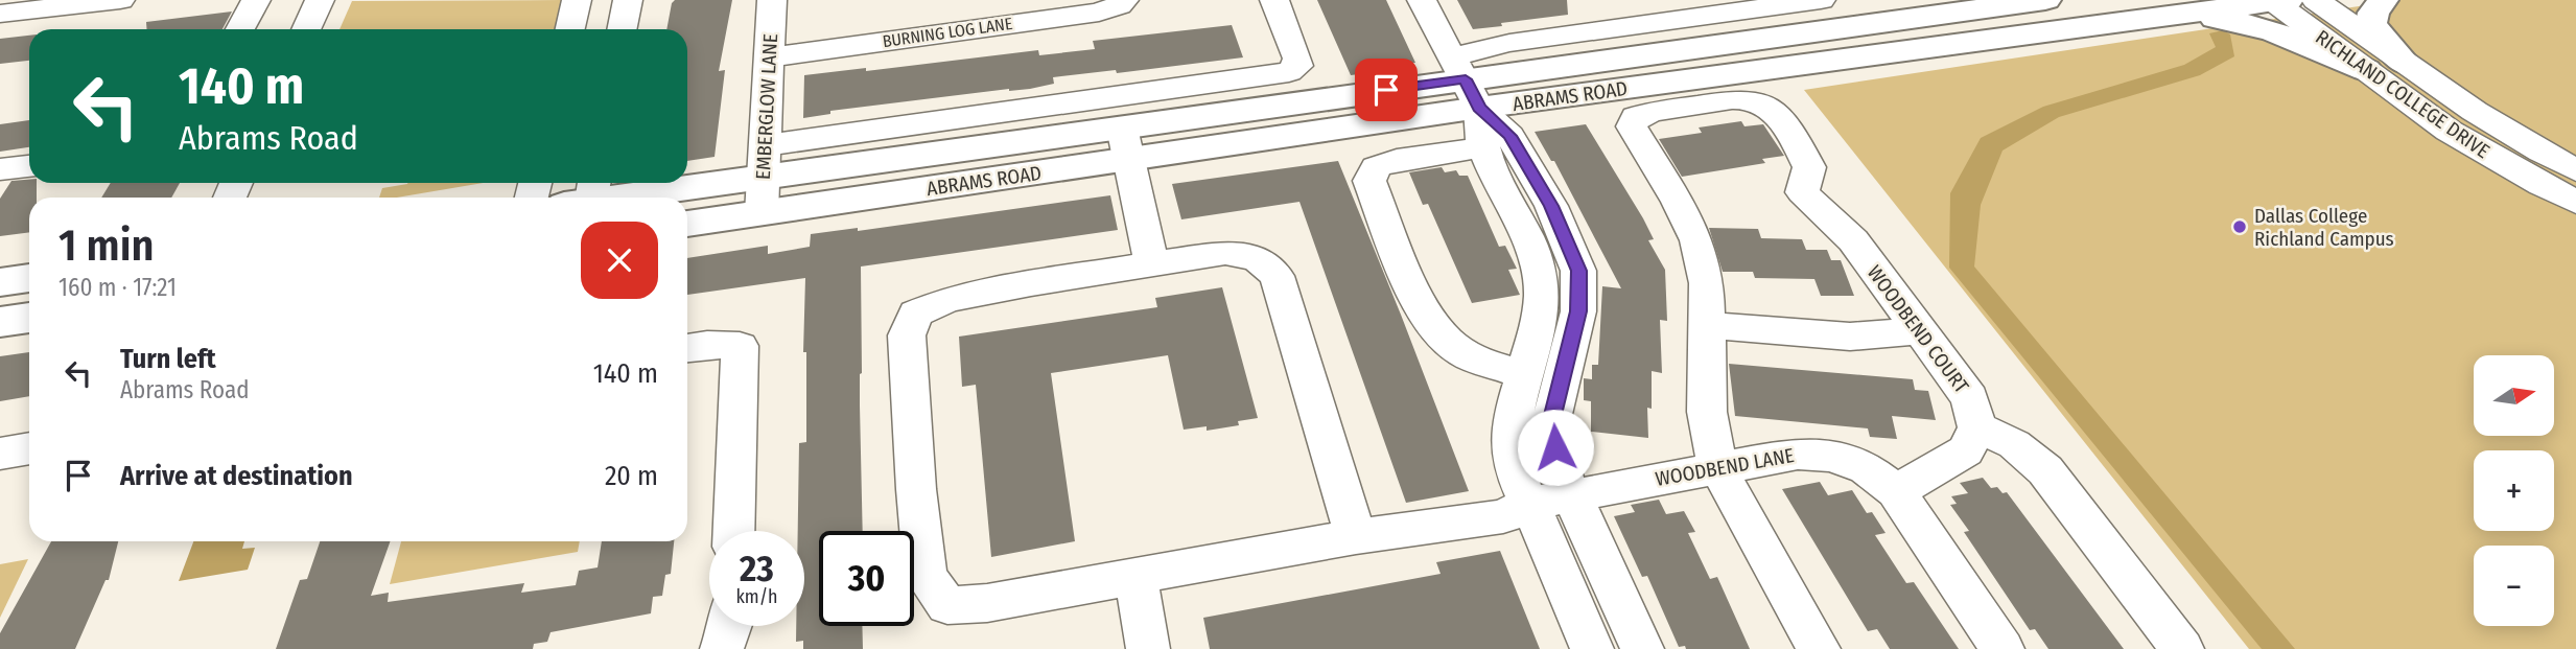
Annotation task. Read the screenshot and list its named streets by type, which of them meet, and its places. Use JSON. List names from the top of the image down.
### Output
{
  "streets": {
    "main road": ["ABRAMS ROAD"],
    "street": [
      "BURNING LOG LANE",
      "RICHLAND COLLEGE DRIVE",
      "EMBERGLOW LANE",
      "WOODBEND COURT",
      "WOODBEND LANE"
    ]
  },
  "crossings": [
    ["BURNING LOG LANE", "EMBERGLOW LANE"],
    ["RICHLAND COLLEGE DRIVE", "ABRAMS ROAD"],
    ["ABRAMS ROAD", "EMBERGLOW LANE"]
  ],
  "places": ["Dallas College Richland Campus"],
  "north": "right",
  "page": {
    "turn": ["140 m", "Abrams Road"],
    "heading": ["1 min", "160 m · 17:21"],
    "list": [
      {
        "name": "Turn left",
        "note": "Abrams Road",
        "value": "140 m"
      },
      {
        "name": "Arrive at destination",
        "value": "20 m"
      }
    ],
    "map_buttons": ["+", "−"],
    "speed": "23 km/h",
    "limit": "30"
  }
}
